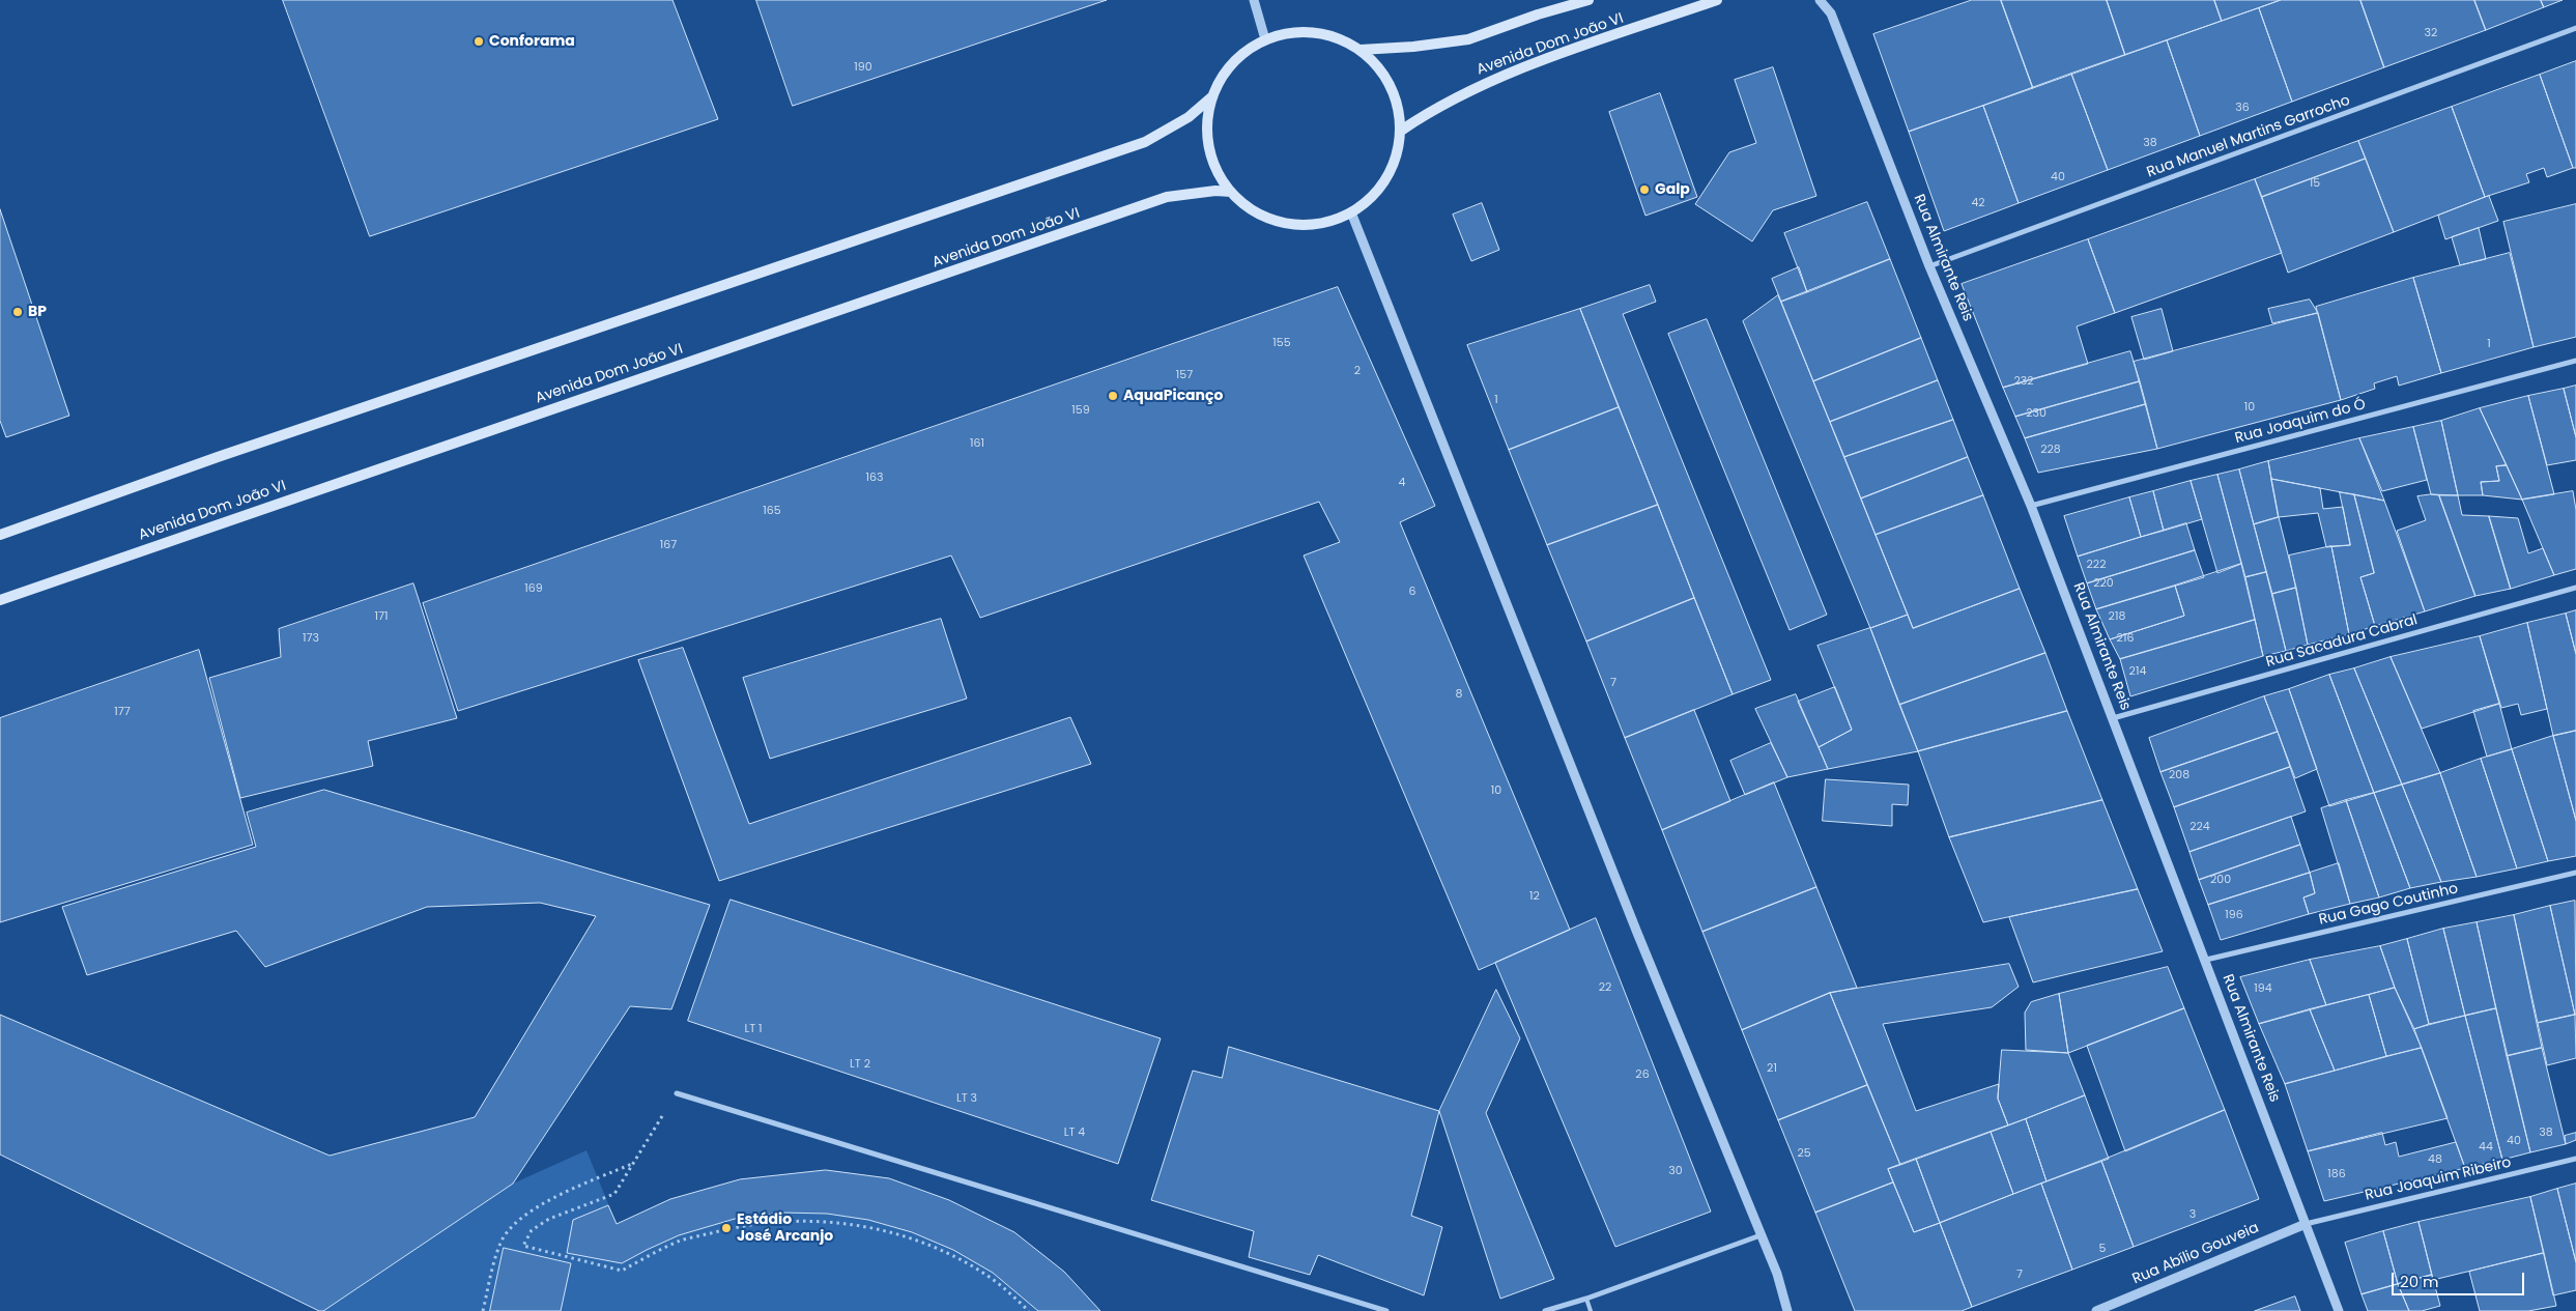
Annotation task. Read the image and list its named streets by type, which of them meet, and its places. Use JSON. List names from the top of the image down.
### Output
{
  "streets": {
    "main road": ["Avenida Dom João VI"],
    "street": [
      "Rua Manuel Martins Garrocho",
      "Rua Almirante Reis",
      "Rua Joaquim do Ó",
      "Rua Sacadura Cabral",
      "Rua Gago Coutinho",
      "Rua Joaquim Ribeiro",
      "Rua Abílio Gouveia"
    ]
  },
  "crossings": [
    ["Rua Manuel Martins Garrocho", "Rua Almirante Reis"],
    ["Rua Almirante Reis", "Rua Joaquim do Ó"],
    ["Rua Almirante Reis", "Rua Sacadura Cabral"],
    ["Rua Almirante Reis", "Rua Gago Coutinho"],
    ["Rua Almirante Reis", "Rua Joaquim Ribeiro"],
    ["Rua Almirante Reis", "Rua Abílio Gouveia"],
    ["Rua Joaquim Ribeiro", "Rua Abílio Gouveia"]
  ],
  "places": [
    "Conforama",
    "Galp",
    "BP",
    "AquaPicanço",
    "Estádio José Arcanjo"
  ],
  "house_numbers": [
    "32",
    "190",
    "36",
    "38",
    "40",
    "15",
    "42",
    "155",
    "1",
    "2",
    "157",
    "232",
    "1",
    "10",
    "159",
    "230",
    "161",
    "228",
    "163",
    "4",
    "165",
    "167",
    "222",
    "220",
    "169",
    "6",
    "171",
    "218",
    "173",
    "216",
    "214",
    "7",
    "8",
    "177",
    "208",
    "10",
    "224",
    "200",
    "12",
    "196",
    "22",
    "194",
    "LT 1",
    "LT 2",
    "21",
    "26",
    "LT 3",
    "LT 4",
    "38",
    "40",
    "44",
    "25",
    "48",
    "30",
    "186",
    "3",
    "5",
    "7"
  ],
  "scale_bar": "20 m"
}
